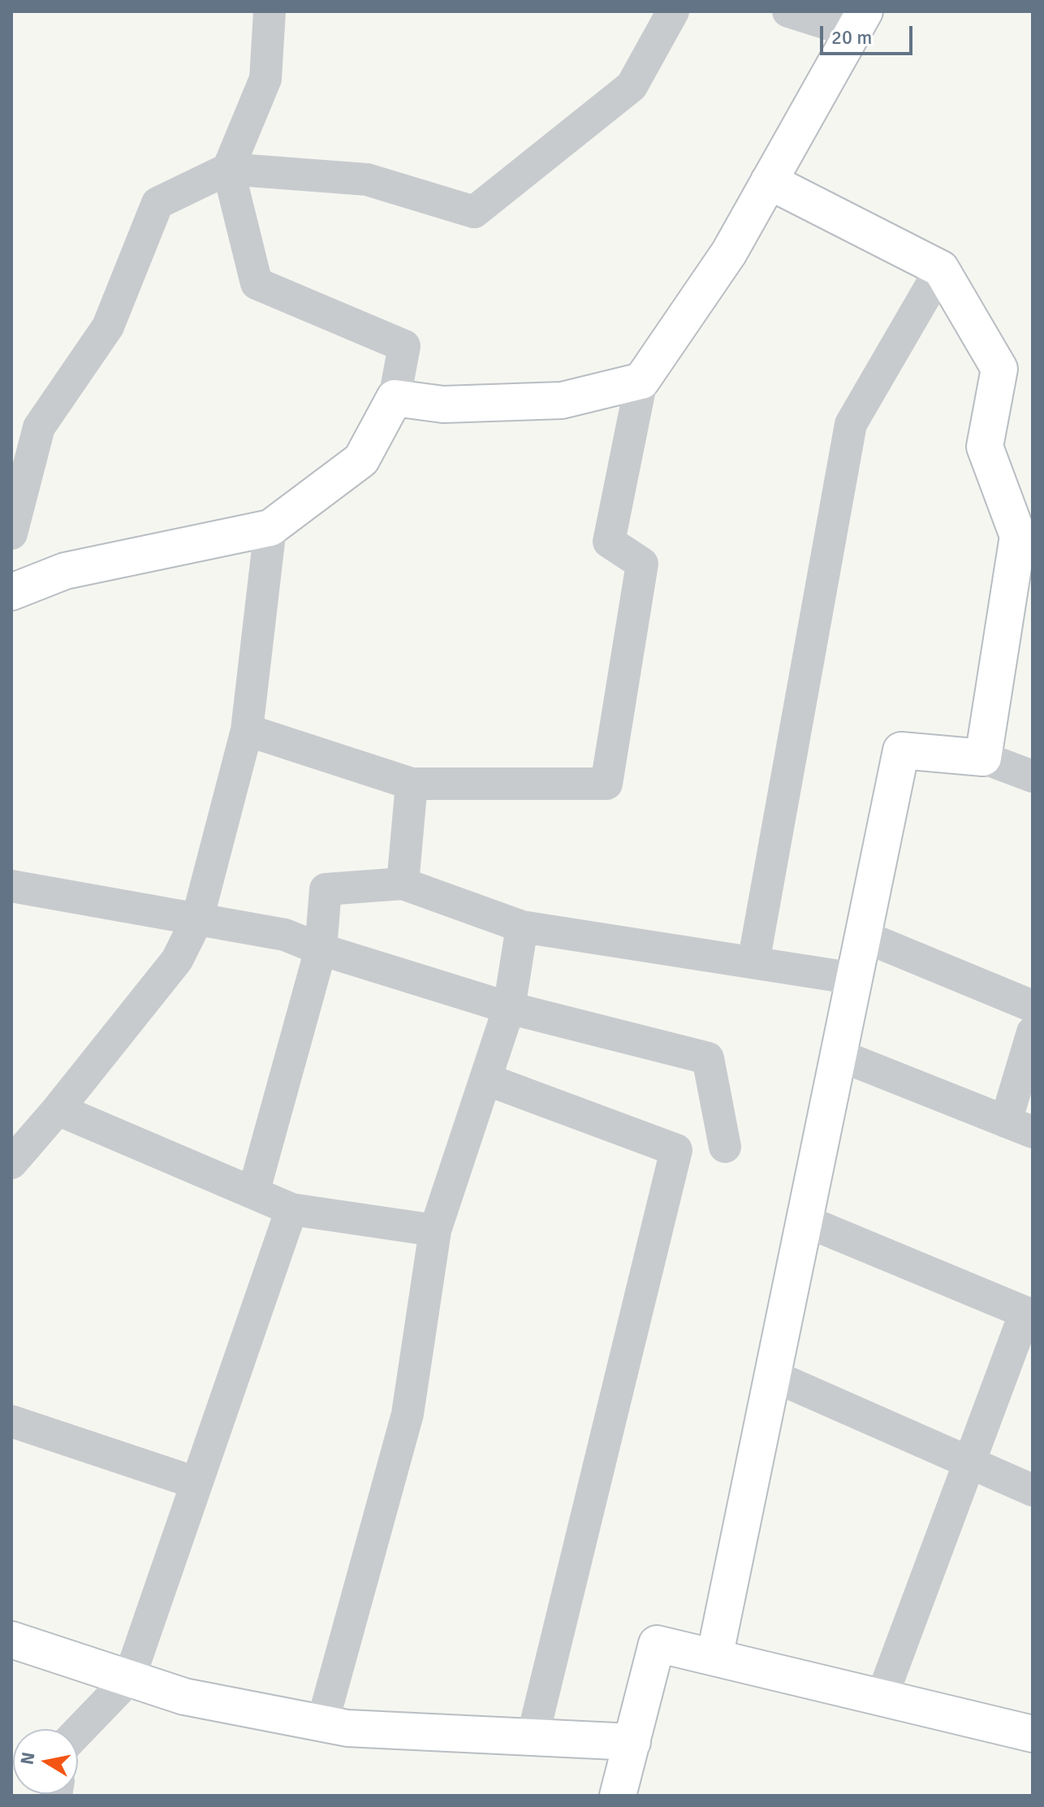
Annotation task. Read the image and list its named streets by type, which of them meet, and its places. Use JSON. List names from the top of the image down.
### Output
{
  "scale_bar": "20 m",
  "north": "left"
}
